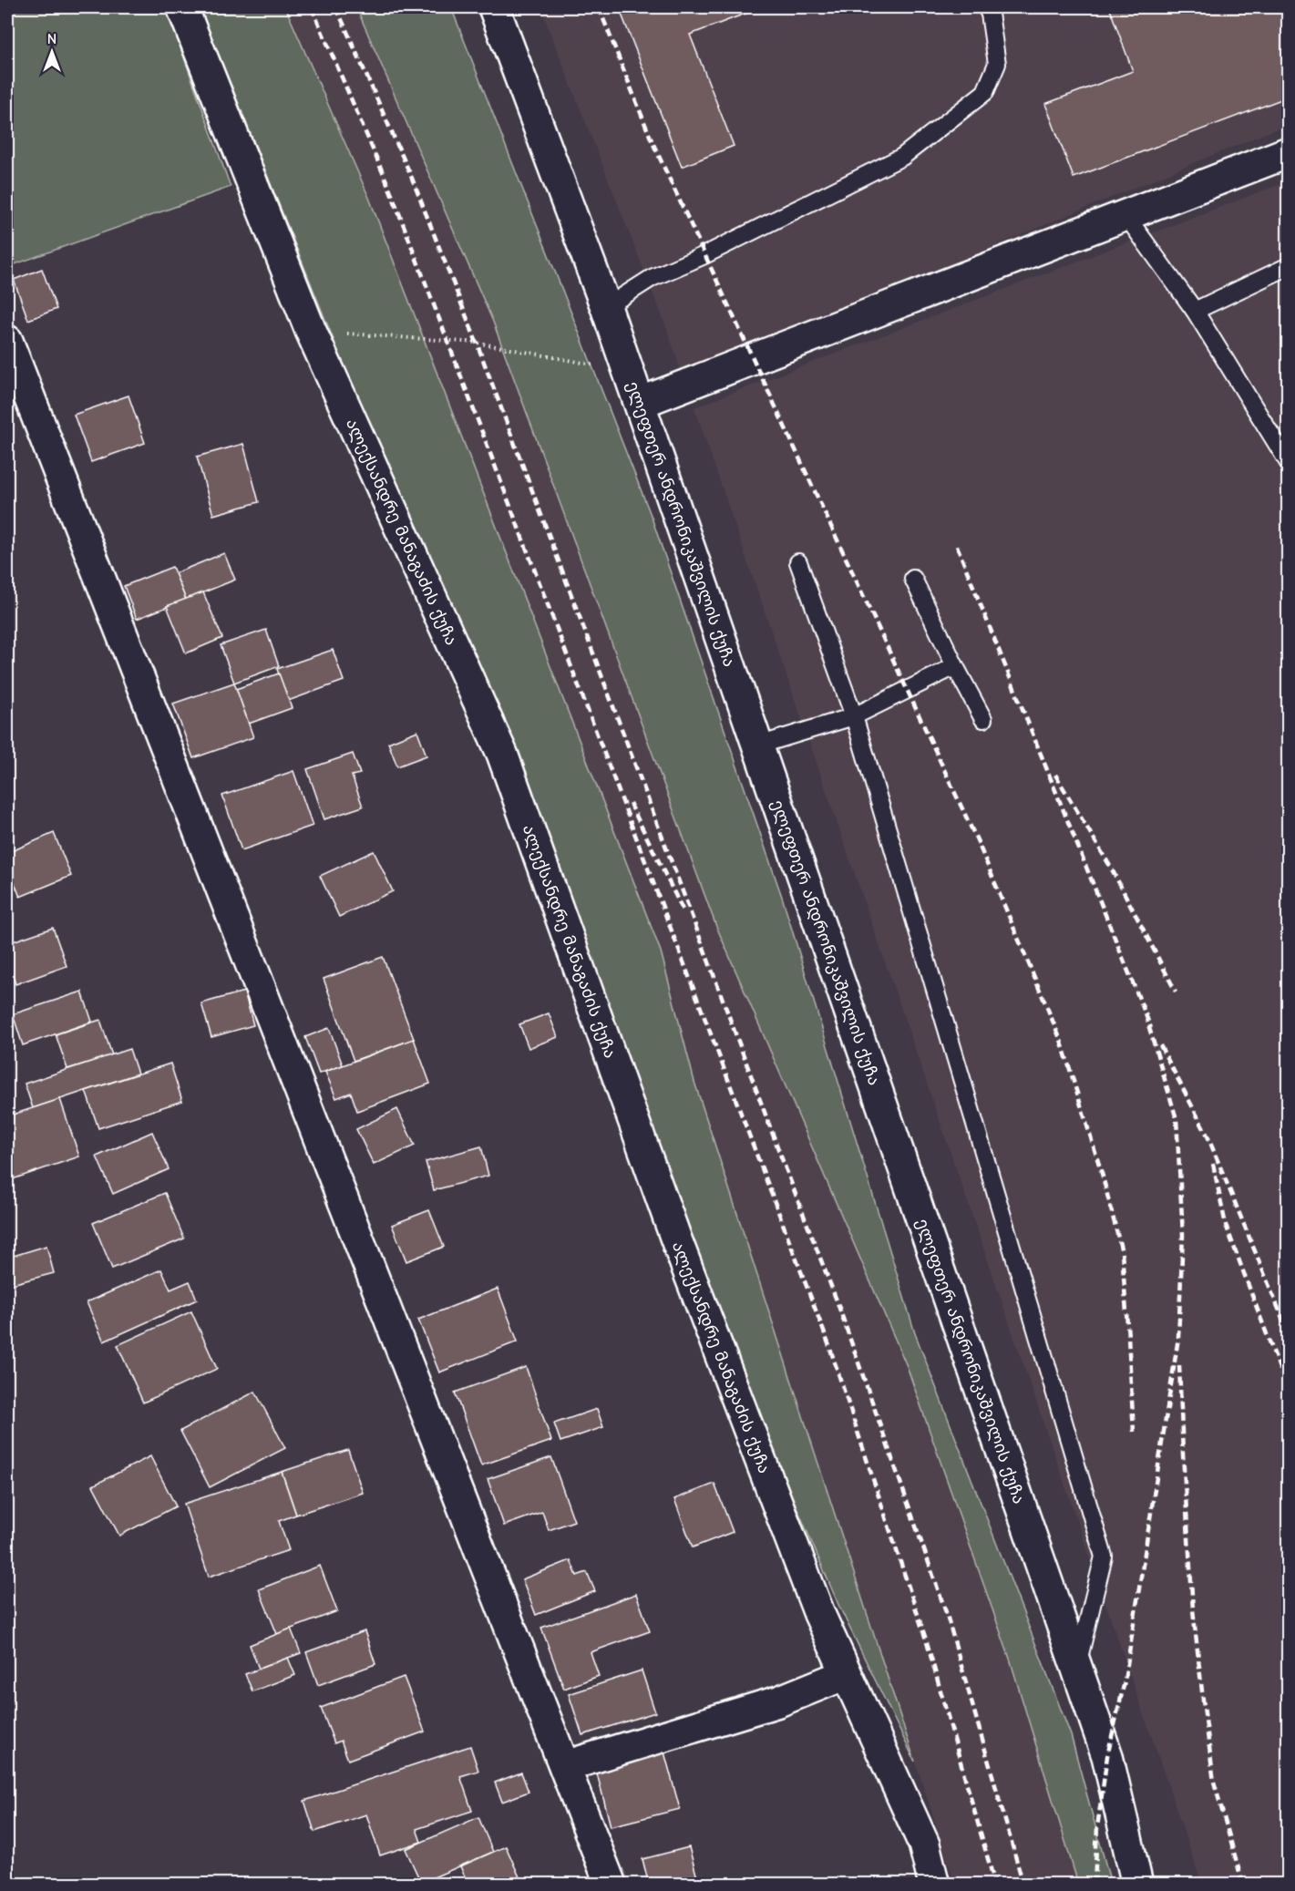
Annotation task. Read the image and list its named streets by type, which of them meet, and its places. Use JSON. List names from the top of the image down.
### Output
{
  "streets": {
    "street": ["ელეფთერ ანდრონიკაშვილის ქუჩა", "ალექსანდრე მანაგაძის ქუჩა"]
  },
  "north": "top"
}
